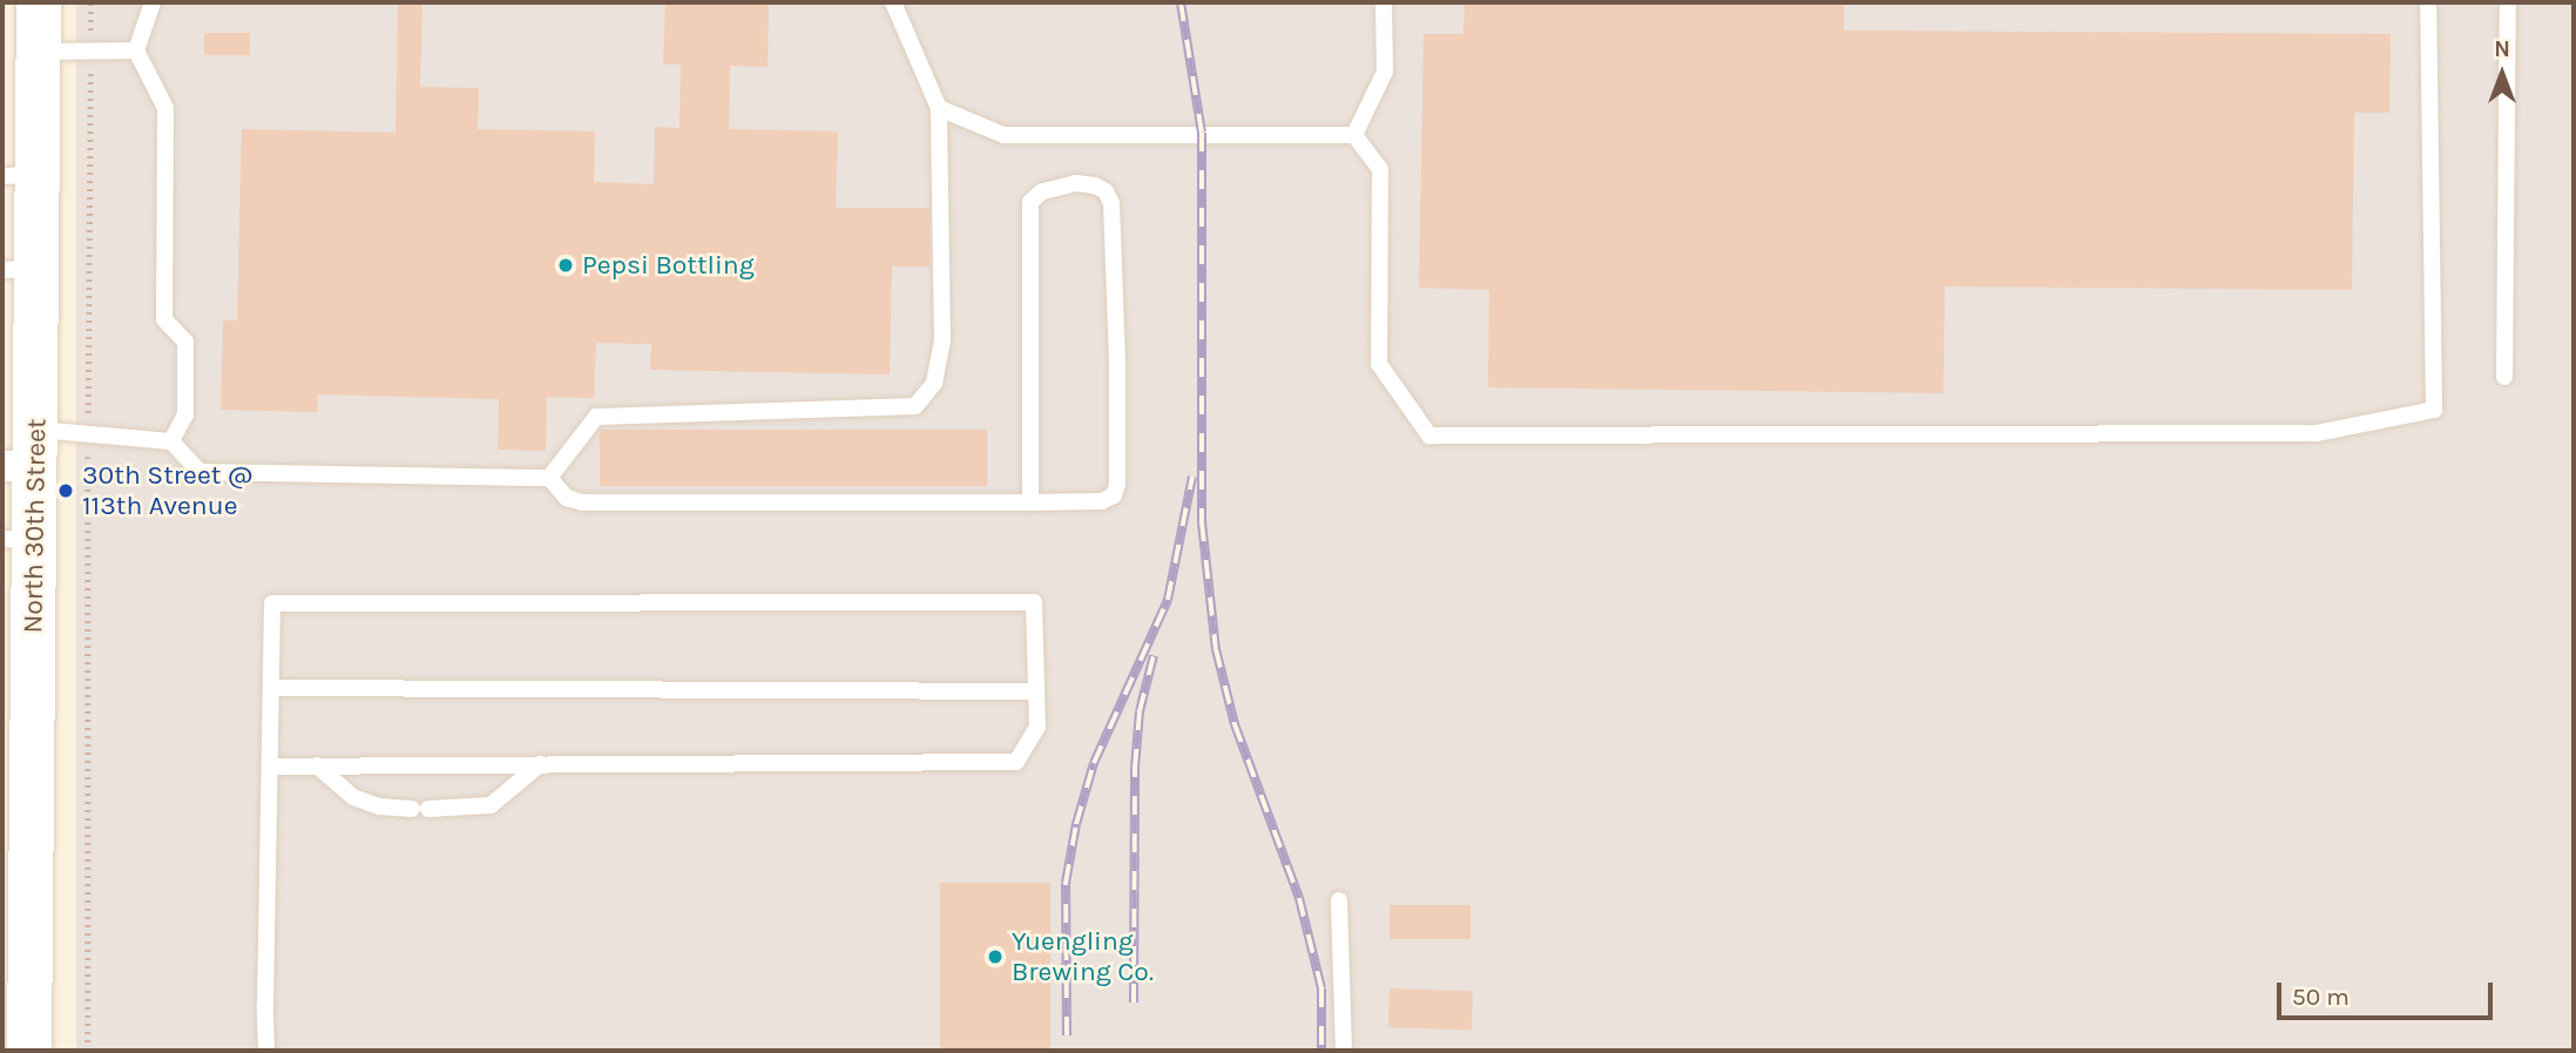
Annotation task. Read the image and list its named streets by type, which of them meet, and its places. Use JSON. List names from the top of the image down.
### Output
{
  "streets": {
    "main road": ["North 30th Street"]
  },
  "places": ["Pepsi Bottling", "30th Street @ 113th Avenue", "Yuengling Brewing Co."],
  "scale_bar": "50 m",
  "north": "top"
}
